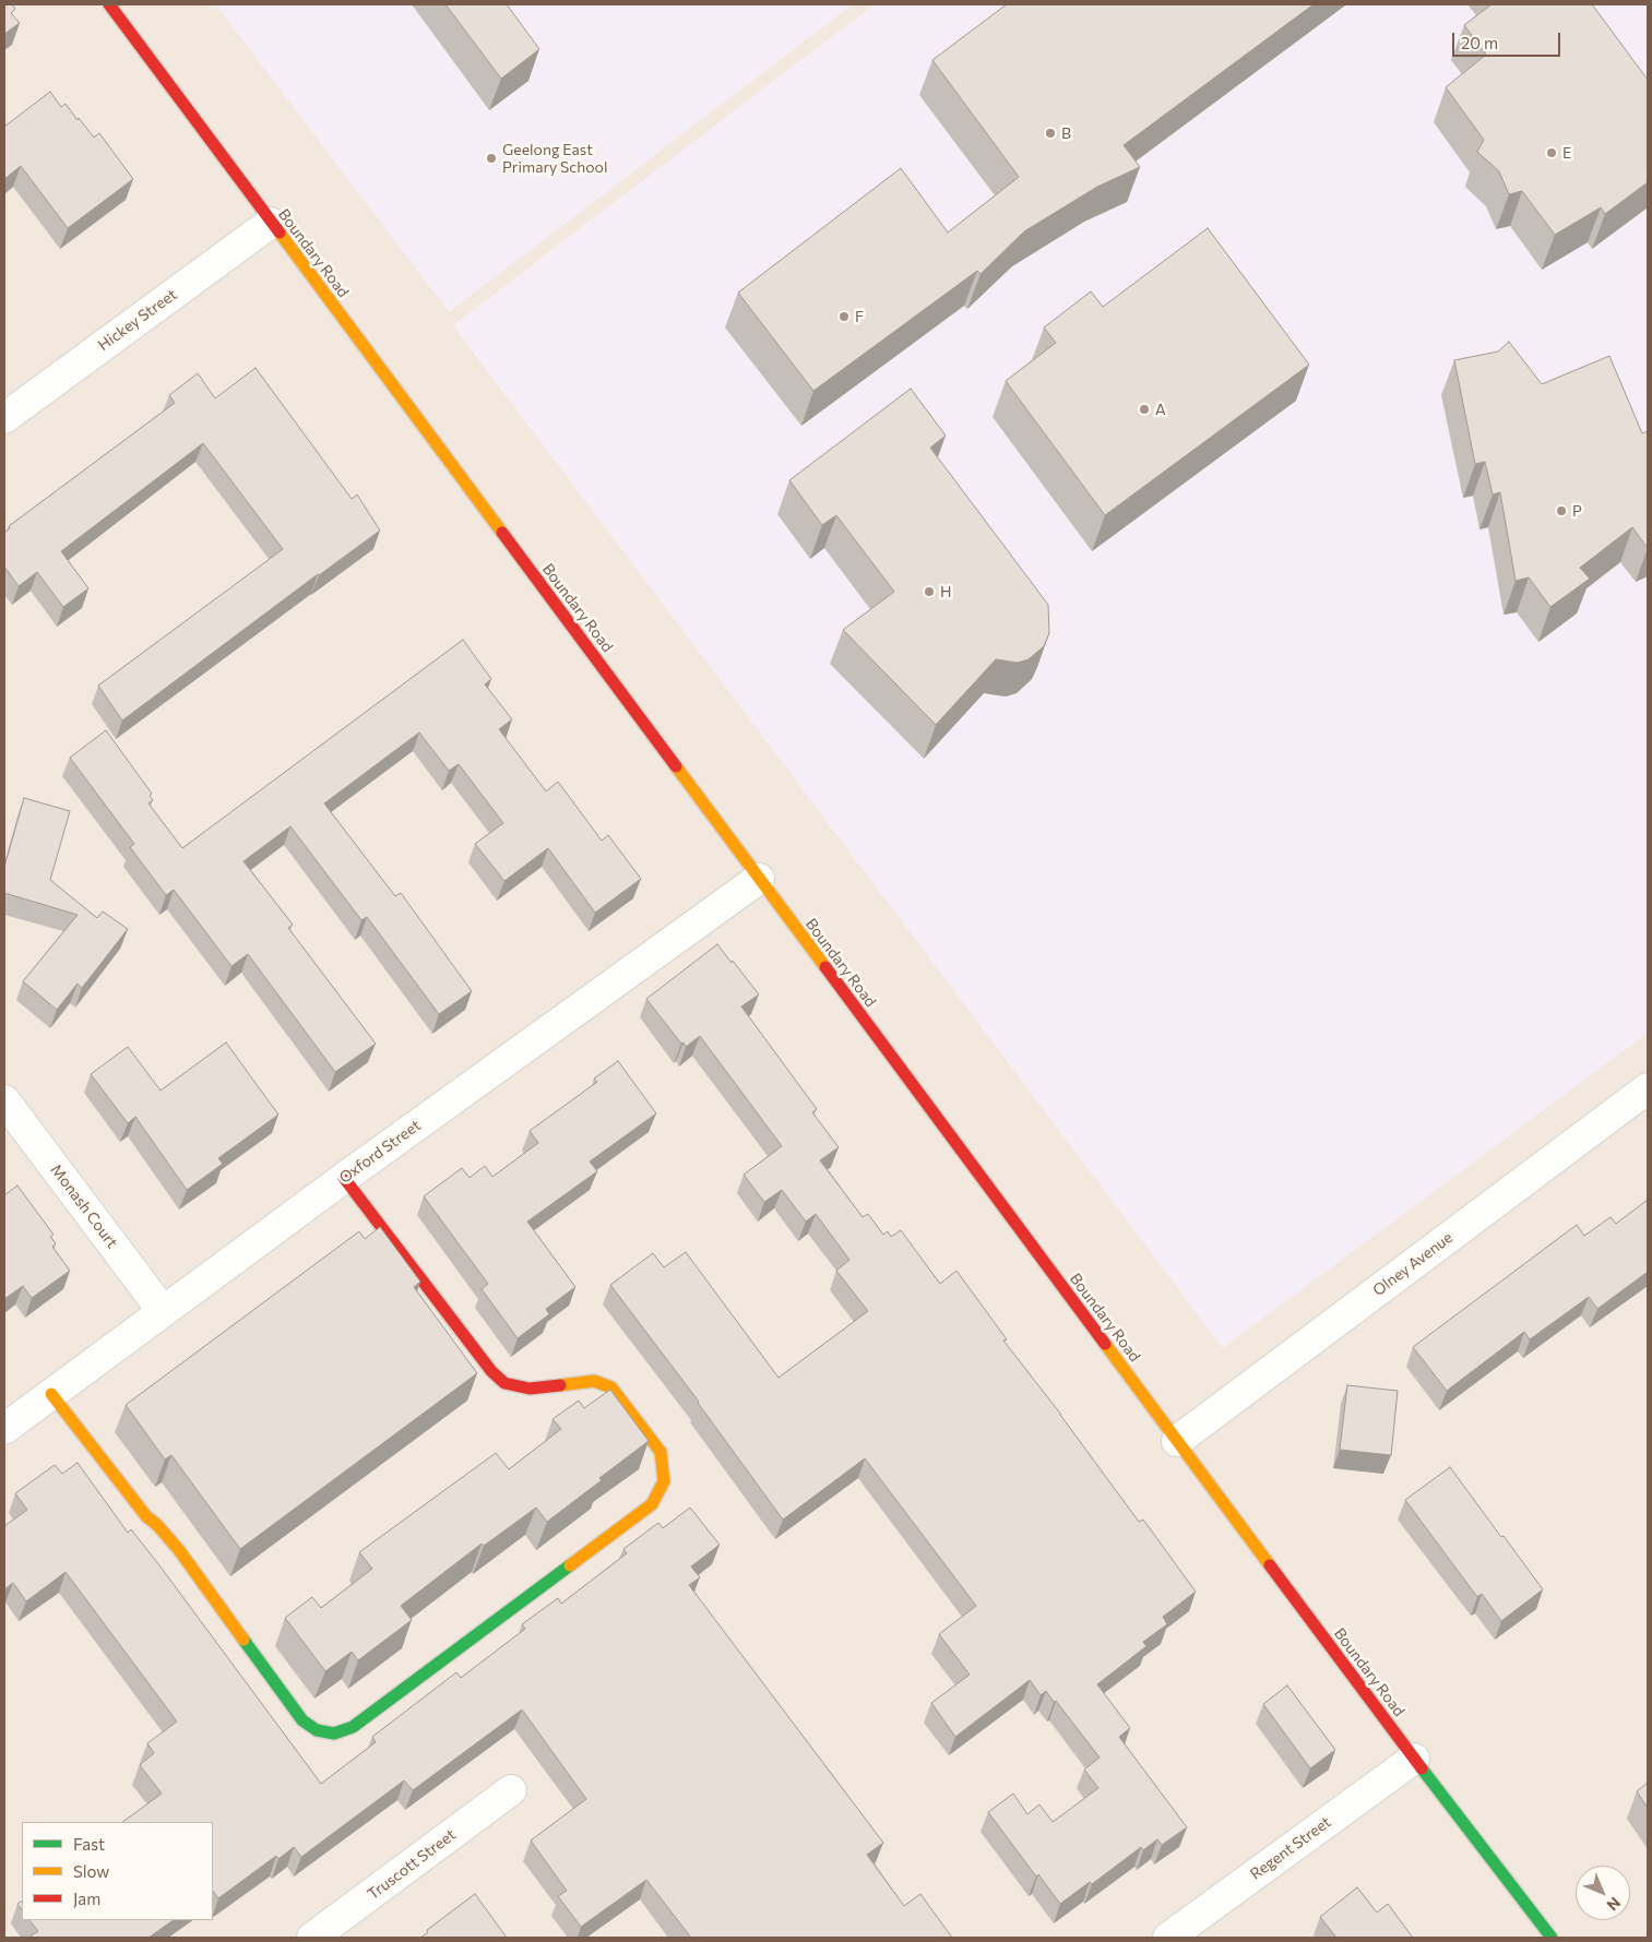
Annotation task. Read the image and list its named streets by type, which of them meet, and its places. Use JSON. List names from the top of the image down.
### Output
{
  "streets": {
    "main road": ["Boundary Road"],
    "street": [
      "Hickey Street",
      "Oxford Street",
      "Monash Court",
      "Olney Avenue",
      "Regent Street",
      "Truscott Street"
    ]
  },
  "crossings": [
    ["Boundary Road", "Hickey Street"],
    ["Boundary Road", "Oxford Street"],
    ["Boundary Road", "Olney Avenue"],
    ["Boundary Road", "Regent Street"],
    ["Oxford Street", "Monash Court"]
  ],
  "places": [
    "B",
    "E",
    "Geelong East Primary School",
    "F",
    "A",
    "P",
    "H"
  ],
  "legend": ["Fast", "Slow", "Jam"],
  "scale_bar": "20 m",
  "north": "bottom right"
}
